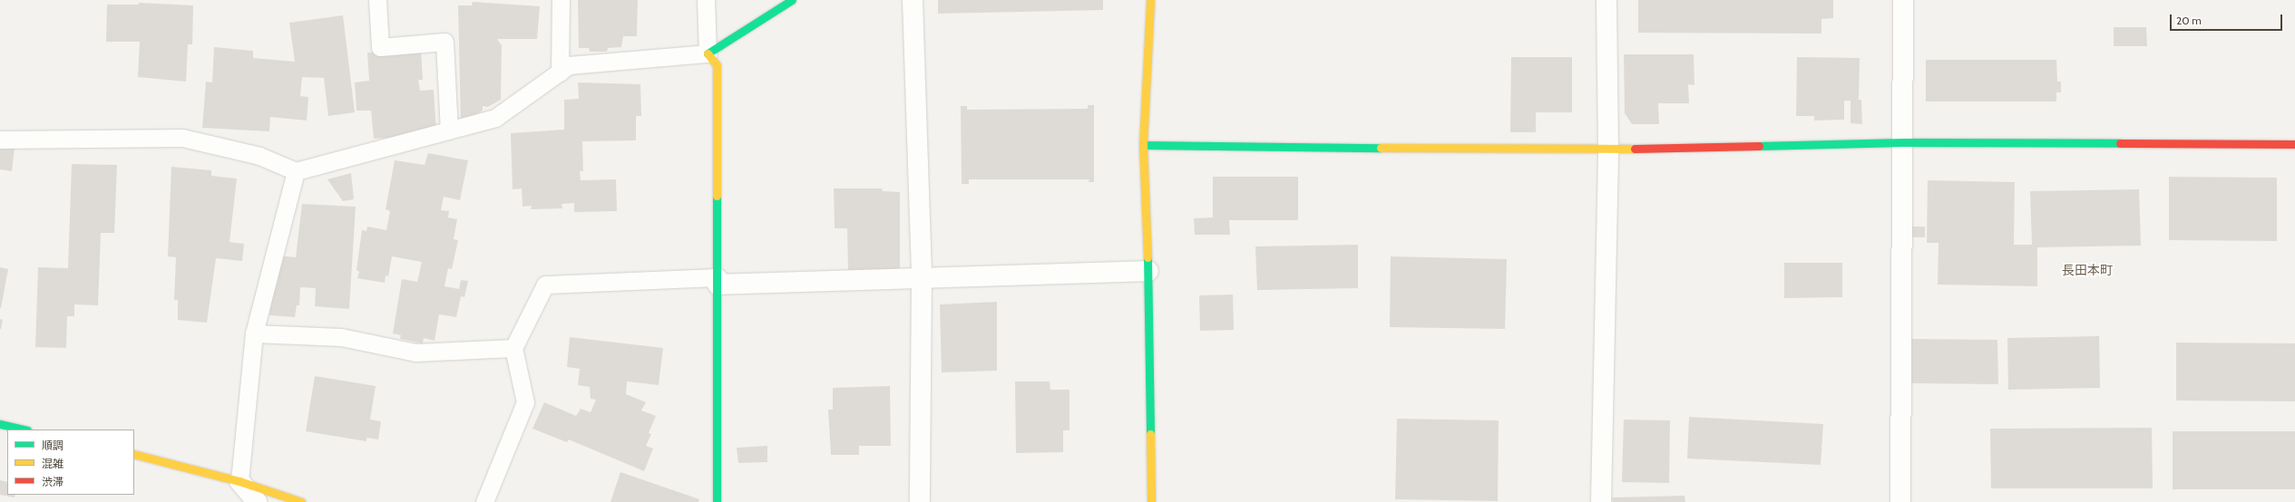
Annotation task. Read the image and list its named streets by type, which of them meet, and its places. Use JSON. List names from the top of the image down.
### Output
{
  "districts": ["長田本町"],
  "legend": ["順調", "混雑", "渋滞"],
  "scale_bar": "20 m"
}
